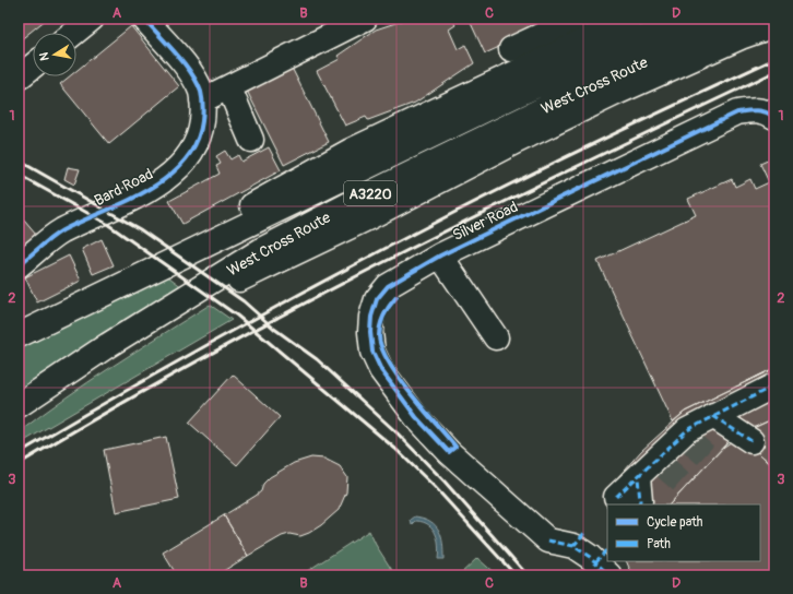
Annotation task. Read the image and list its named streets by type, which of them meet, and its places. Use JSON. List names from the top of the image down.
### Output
{
  "streets": {
    "main road": [
      "West Cross Route",
      "Bard Road",
      "A3220",
      "Silver Road"
    ]
  },
  "crossings": [
    ["West Cross Route", "A3220"]
  ],
  "legend": ["Cycle path", "Path"],
  "north": "left",
  "grid": {
    "columns": [
      "A",
      "B",
      "C",
      "D"
    ],
    "rows": ["1", "2", "3"]
  }
}
